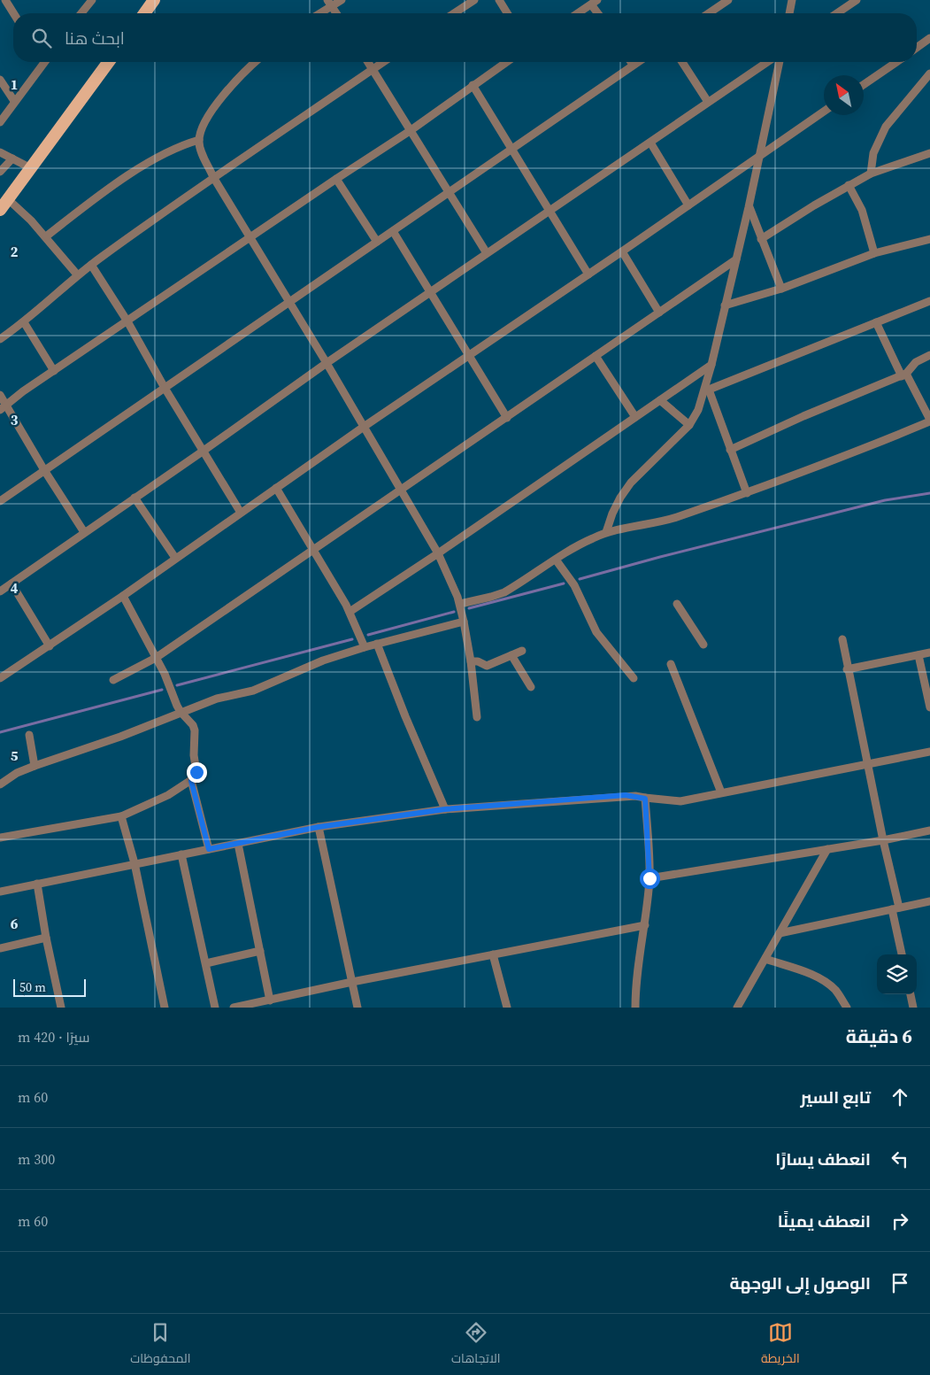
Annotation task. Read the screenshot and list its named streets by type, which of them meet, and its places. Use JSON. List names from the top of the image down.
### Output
{
  "scale_bar": "50 m",
  "north": "top left",
  "page": {
    "search": "ابحث هنا",
    "scale": "50 m",
    "heading": ["6 دقيقة", "سيرًا · 420 m"],
    "list": [
      ["تابع السير", "60 m"],
      ["انعطف يسارًا", "300 m"],
      ["انعطف يمينًا", "60 m"],
      "الوصول إلى الوجهة"
    ],
    "nav": ["الخريطة", "الاتجاهات", "المحفوظات"]
  },
  "grid": {
    "rows": [
      "1",
      "2",
      "3",
      "4",
      "5",
      "6"
    ]
  }
}
